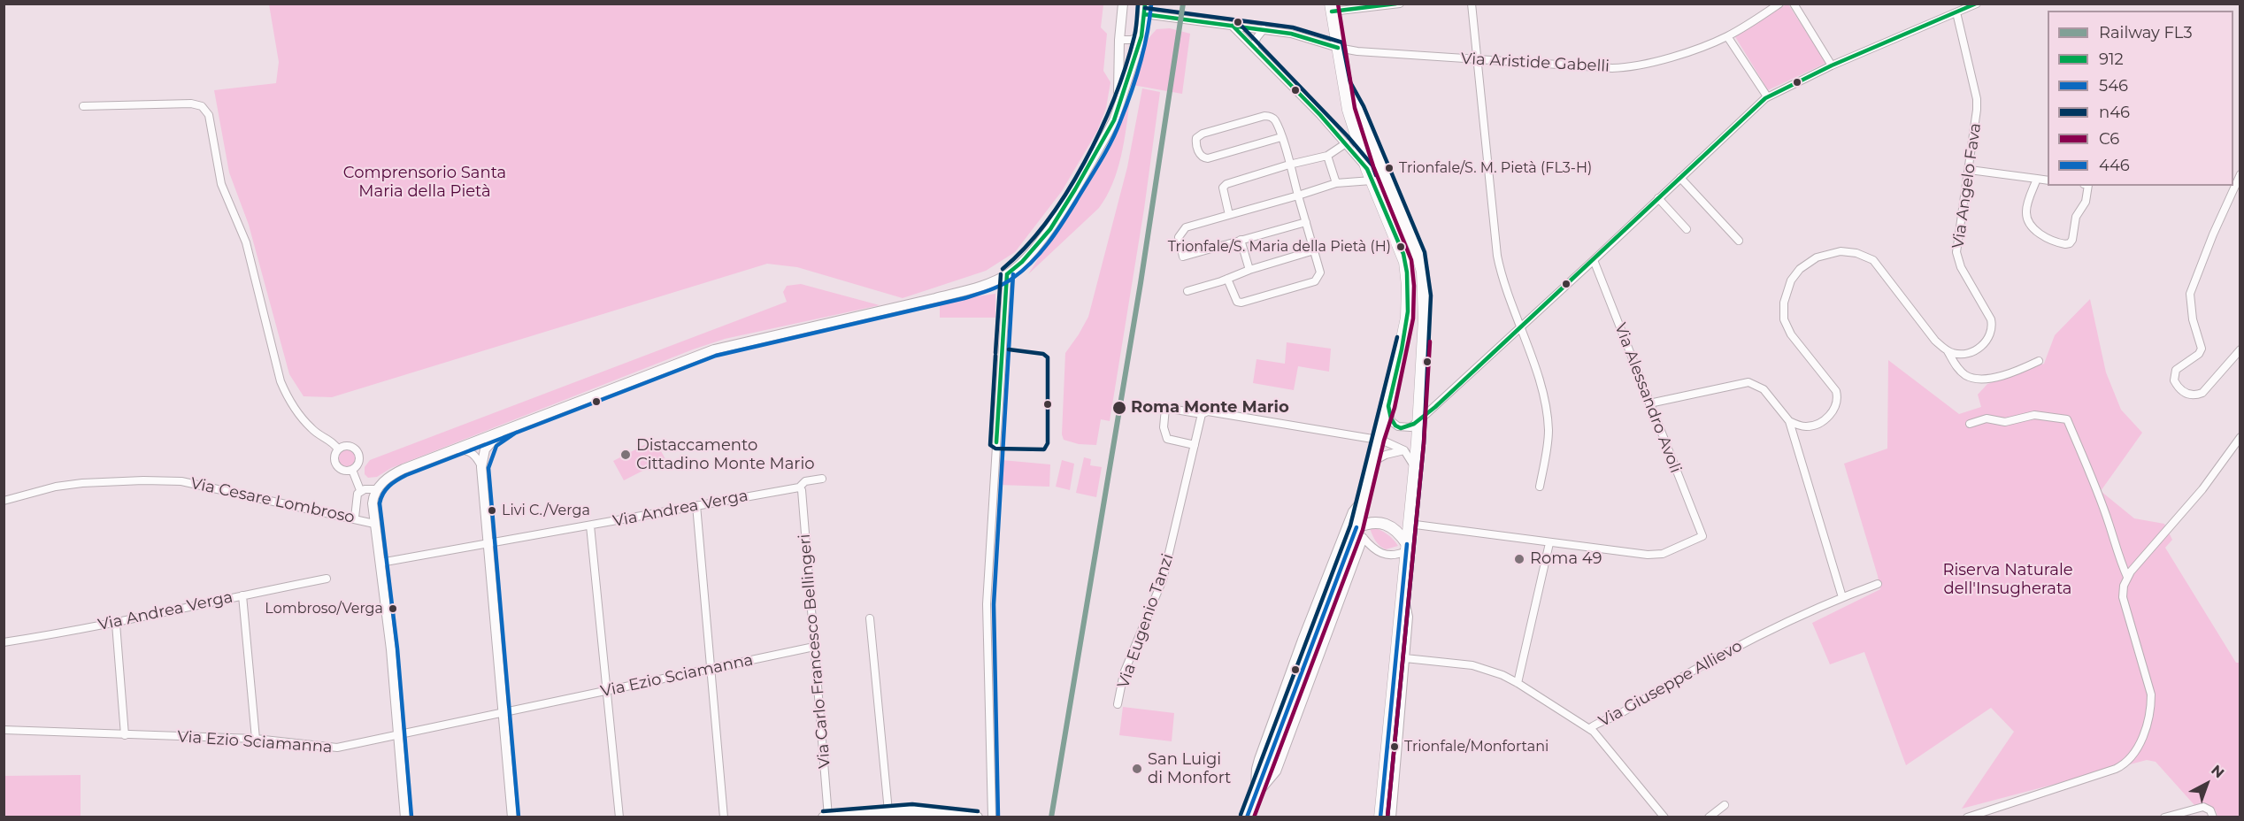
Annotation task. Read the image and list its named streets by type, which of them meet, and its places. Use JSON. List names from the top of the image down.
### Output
{
  "streets": {
    "street": [
      "Via Aristide Gabelli",
      "Via Angelo Fava",
      "Via Alessandro Avoli",
      "Via Cesare Lombroso",
      "Via Andrea Verga",
      "Via Eugenio Tanzi",
      "Via Carlo Francesco Bellingeri",
      "Via Ezio Sciamanna",
      "Via Giuseppe Allievo"
    ]
  },
  "crossings": [
    ["Via Cesare Lombroso", "Via Andrea Verga"],
    ["Via Cesare Lombroso", "Via Ezio Sciamanna"],
    ["Via Andrea Verga", "Via Carlo Francesco Bellingeri"],
    ["Via Carlo Francesco Bellingeri", "Via Ezio Sciamanna"]
  ],
  "parks": ["Comprensorio Santa Maria della Pietà", "Riserva Naturale dell'Insugherata"],
  "places": [
    "Trionfale/S. M. Pietà (FL3-H)",
    "Trionfale/S. Maria della Pietà (H)",
    "Roma Monte Mario",
    "Distaccamento Cittadino Monte Mario",
    "Livi C./Verga",
    "Roma 49",
    "Lombroso/Verga",
    "Trionfale/Monfortani",
    "San Luigi di Monfort"
  ],
  "lines": [
    "rail line FL3",
    "transit line 912",
    "transit line n46",
    "transit line C6",
    "transit line 546",
    "transit line 446"
  ],
  "legend": [
    "Railway FL3",
    "912",
    "546",
    "n46",
    "C6",
    "446"
  ],
  "north": "top right"
}
